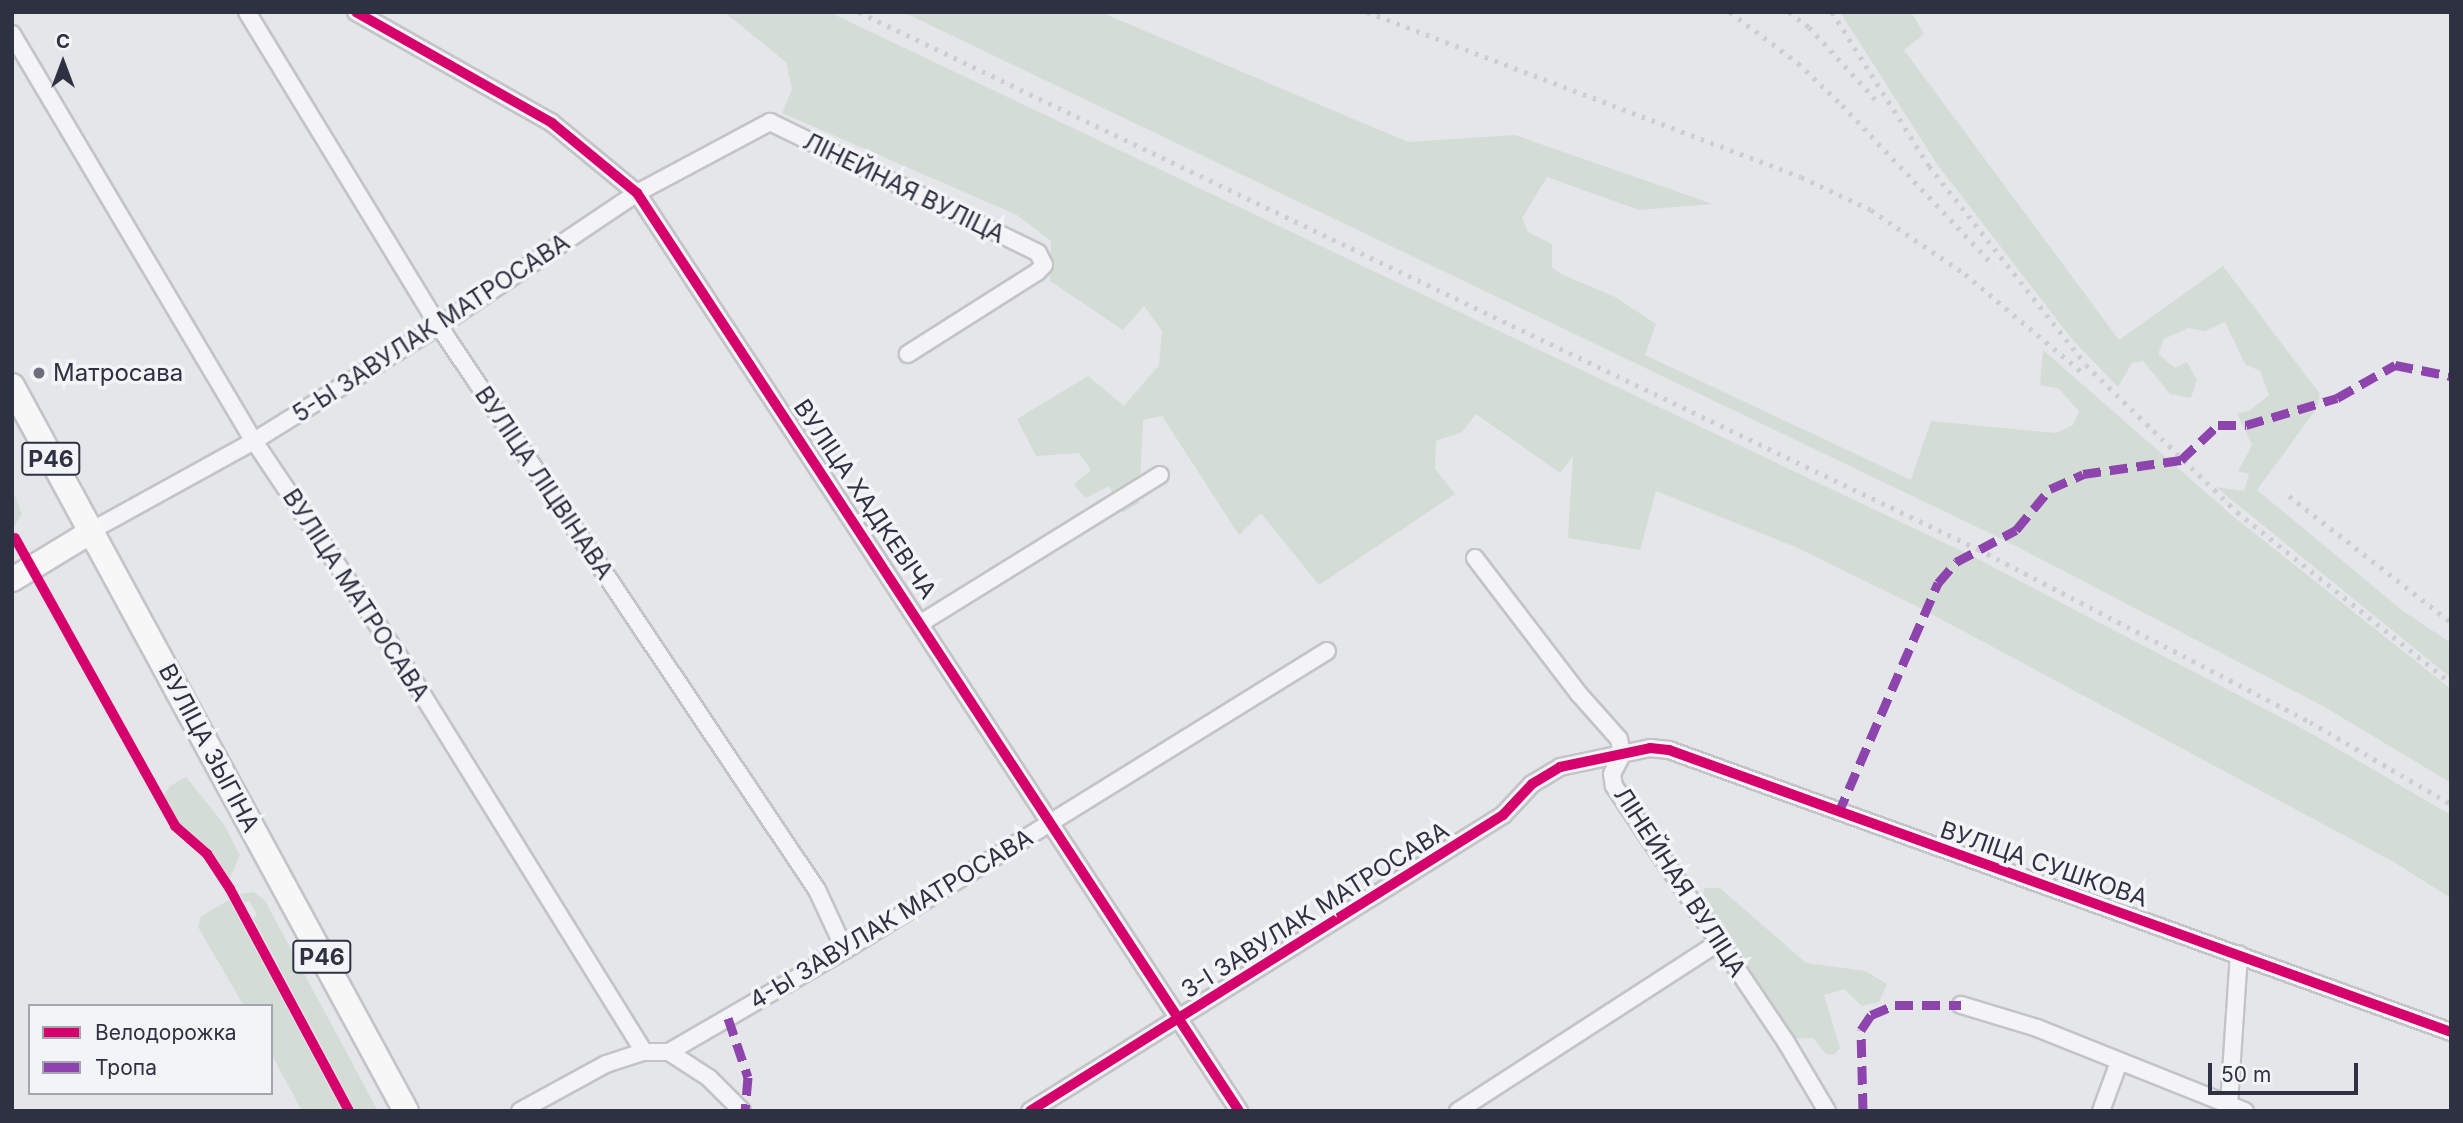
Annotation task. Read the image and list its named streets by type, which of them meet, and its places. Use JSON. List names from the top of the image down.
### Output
{
  "streets": {
    "main road": ["Р46", "ВУЛІЦА ЗЫГІНА"],
    "street": [
      "ЛІНЕЙНАЯ ВУЛІЦА",
      "5-Ы ЗАВУЛАК МАТРОСАВА",
      "ВУЛІЦА ЛІЦВІНАВА",
      "ВУЛІЦА ХАДКЕВІЧА",
      "ВУЛІЦА МАТРОСАВА",
      "ВУЛІЦА СУШКОВА",
      "3-І ЗАВУЛАК МАТРОСАВА",
      "4-Ы ЗАВУЛАК МАТРОСАВА"
    ]
  },
  "crossings": [
    ["ЛІНЕЙНАЯ ВУЛІЦА", "5-Ы ЗАВУЛАК МАТРОСАВА"],
    ["ЛІНЕЙНАЯ ВУЛІЦА", "ВУЛІЦА СУШКОВА"],
    ["ЛІНЕЙНАЯ ВУЛІЦА", "3-І ЗАВУЛАК МАТРОСАВА"],
    ["5-Ы ЗАВУЛАК МАТРОСАВА", "ВУЛІЦА ЛІЦВІНАВА"],
    ["5-Ы ЗАВУЛАК МАТРОСАВА", "ВУЛІЦА ХАДКЕВІЧА"],
    ["5-Ы ЗАВУЛАК МАТРОСАВА", "ВУЛІЦА МАТРОСАВА"],
    ["5-Ы ЗАВУЛАК МАТРОСАВА", "ВУЛІЦА ЗЫГІНА"],
    ["ВУЛІЦА ЛІЦВІНАВА", "4-Ы ЗАВУЛАК МАТРОСАВА"],
    ["ВУЛІЦА ХАДКЕВІЧА", "3-І ЗАВУЛАК МАТРОСАВА"],
    ["ВУЛІЦА ХАДКЕВІЧА", "4-Ы ЗАВУЛАК МАТРОСАВА"],
    ["ВУЛІЦА СУШКОВА", "3-І ЗАВУЛАК МАТРОСАВА"]
  ],
  "places": ["Матросава"],
  "legend": ["Велодорожка", "Тропа"],
  "scale_bar": "50 m",
  "north": "top"
}
